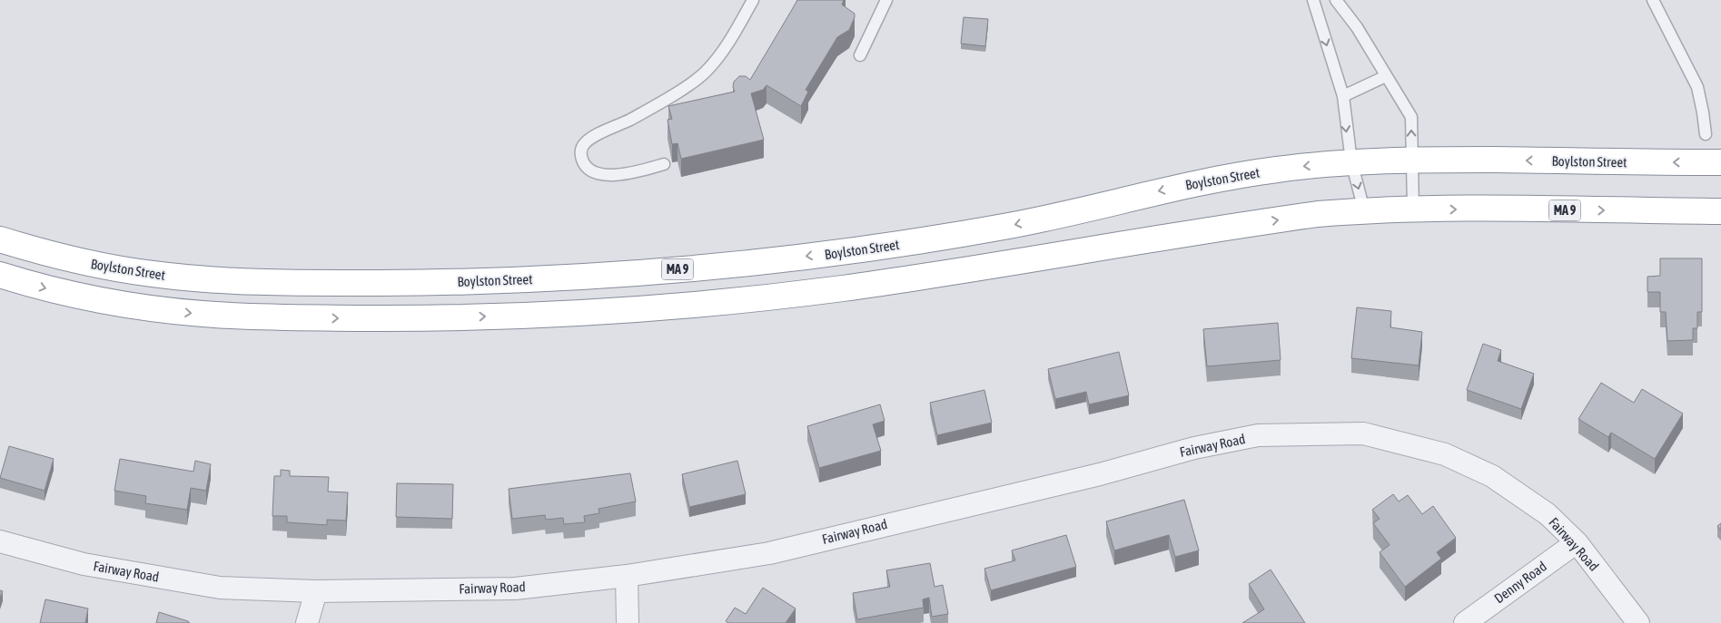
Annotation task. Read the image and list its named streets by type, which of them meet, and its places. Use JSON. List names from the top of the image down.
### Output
{
  "streets": {
    "highway": ["Boylston Street", "MA 9"],
    "street": ["Fairway Road", "Denny Road"]
  },
  "crossings": [
    ["Fairway Road", "Denny Road"]
  ]
}
